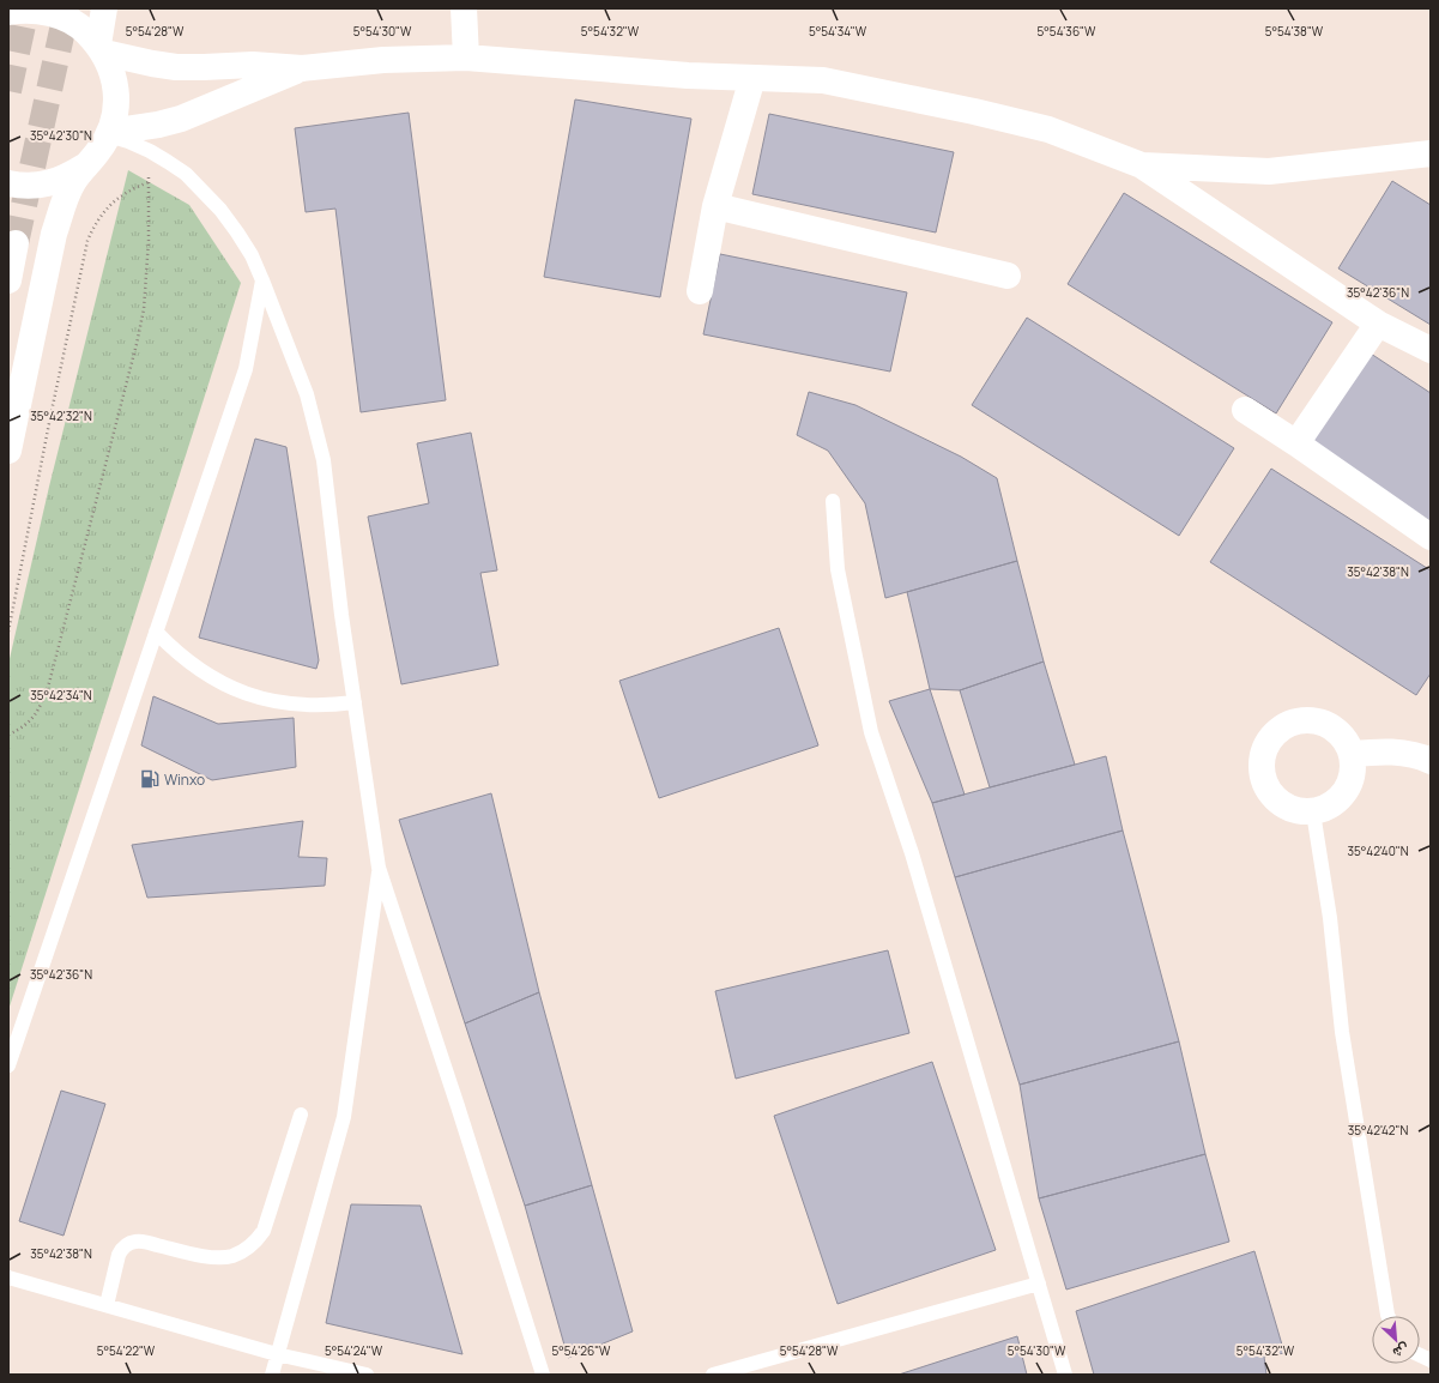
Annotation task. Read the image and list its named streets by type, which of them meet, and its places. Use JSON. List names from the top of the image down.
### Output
{
  "places": {
    "fuel station": ["Winxo"]
  },
  "north": "bottom right",
  "coordinates": [
    "5°54'28\"W",
    "5°54'30\"W",
    "5°54'32\"W",
    "5°54'34\"W",
    "5°54'38\"W",
    "5°54'36\"W",
    "35°42'30\"N",
    "35°42'36\"N",
    "35°42'32\"N",
    "35°42'38\"N",
    "35°42'34\"N",
    "35°42'40\"N",
    "35°42'42\"N",
    "5°54'22\"W",
    "5°54'24\"W",
    "5°54'26\"W"
  ]
}
